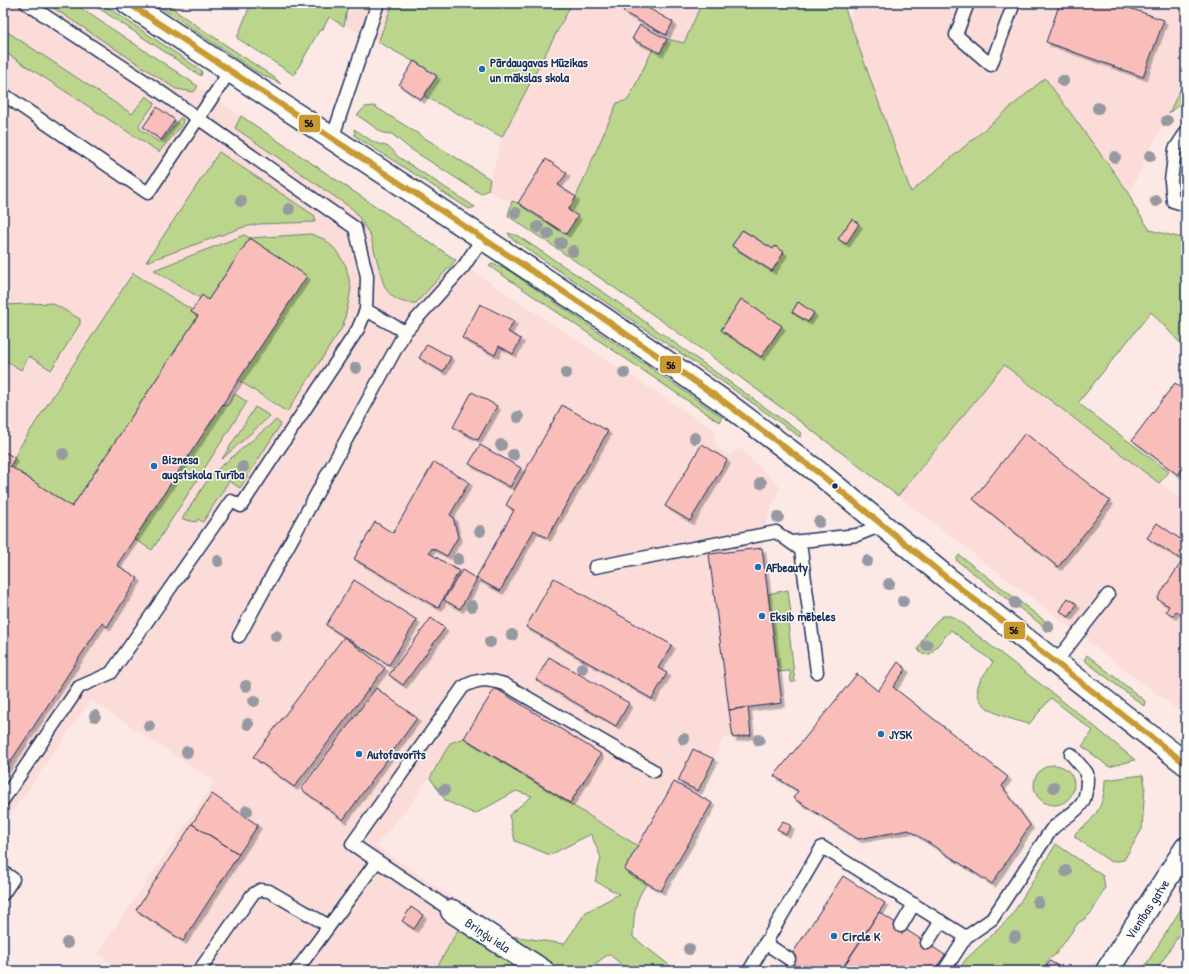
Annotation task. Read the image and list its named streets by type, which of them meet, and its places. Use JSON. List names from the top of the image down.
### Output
{
  "streets": {
    "main road": ["Vienības gatve", "Briņģu iela"]
  },
  "places": [
    "Pārdaugavas Mūzikas un mākslas skola",
    "Biznesa augstskola Turība",
    "AFbeauty",
    "Eksib mēbeles",
    "JYSK",
    "Autofavorīts",
    "Circle K"
  ],
  "lines": ["transit line 56"]
}
